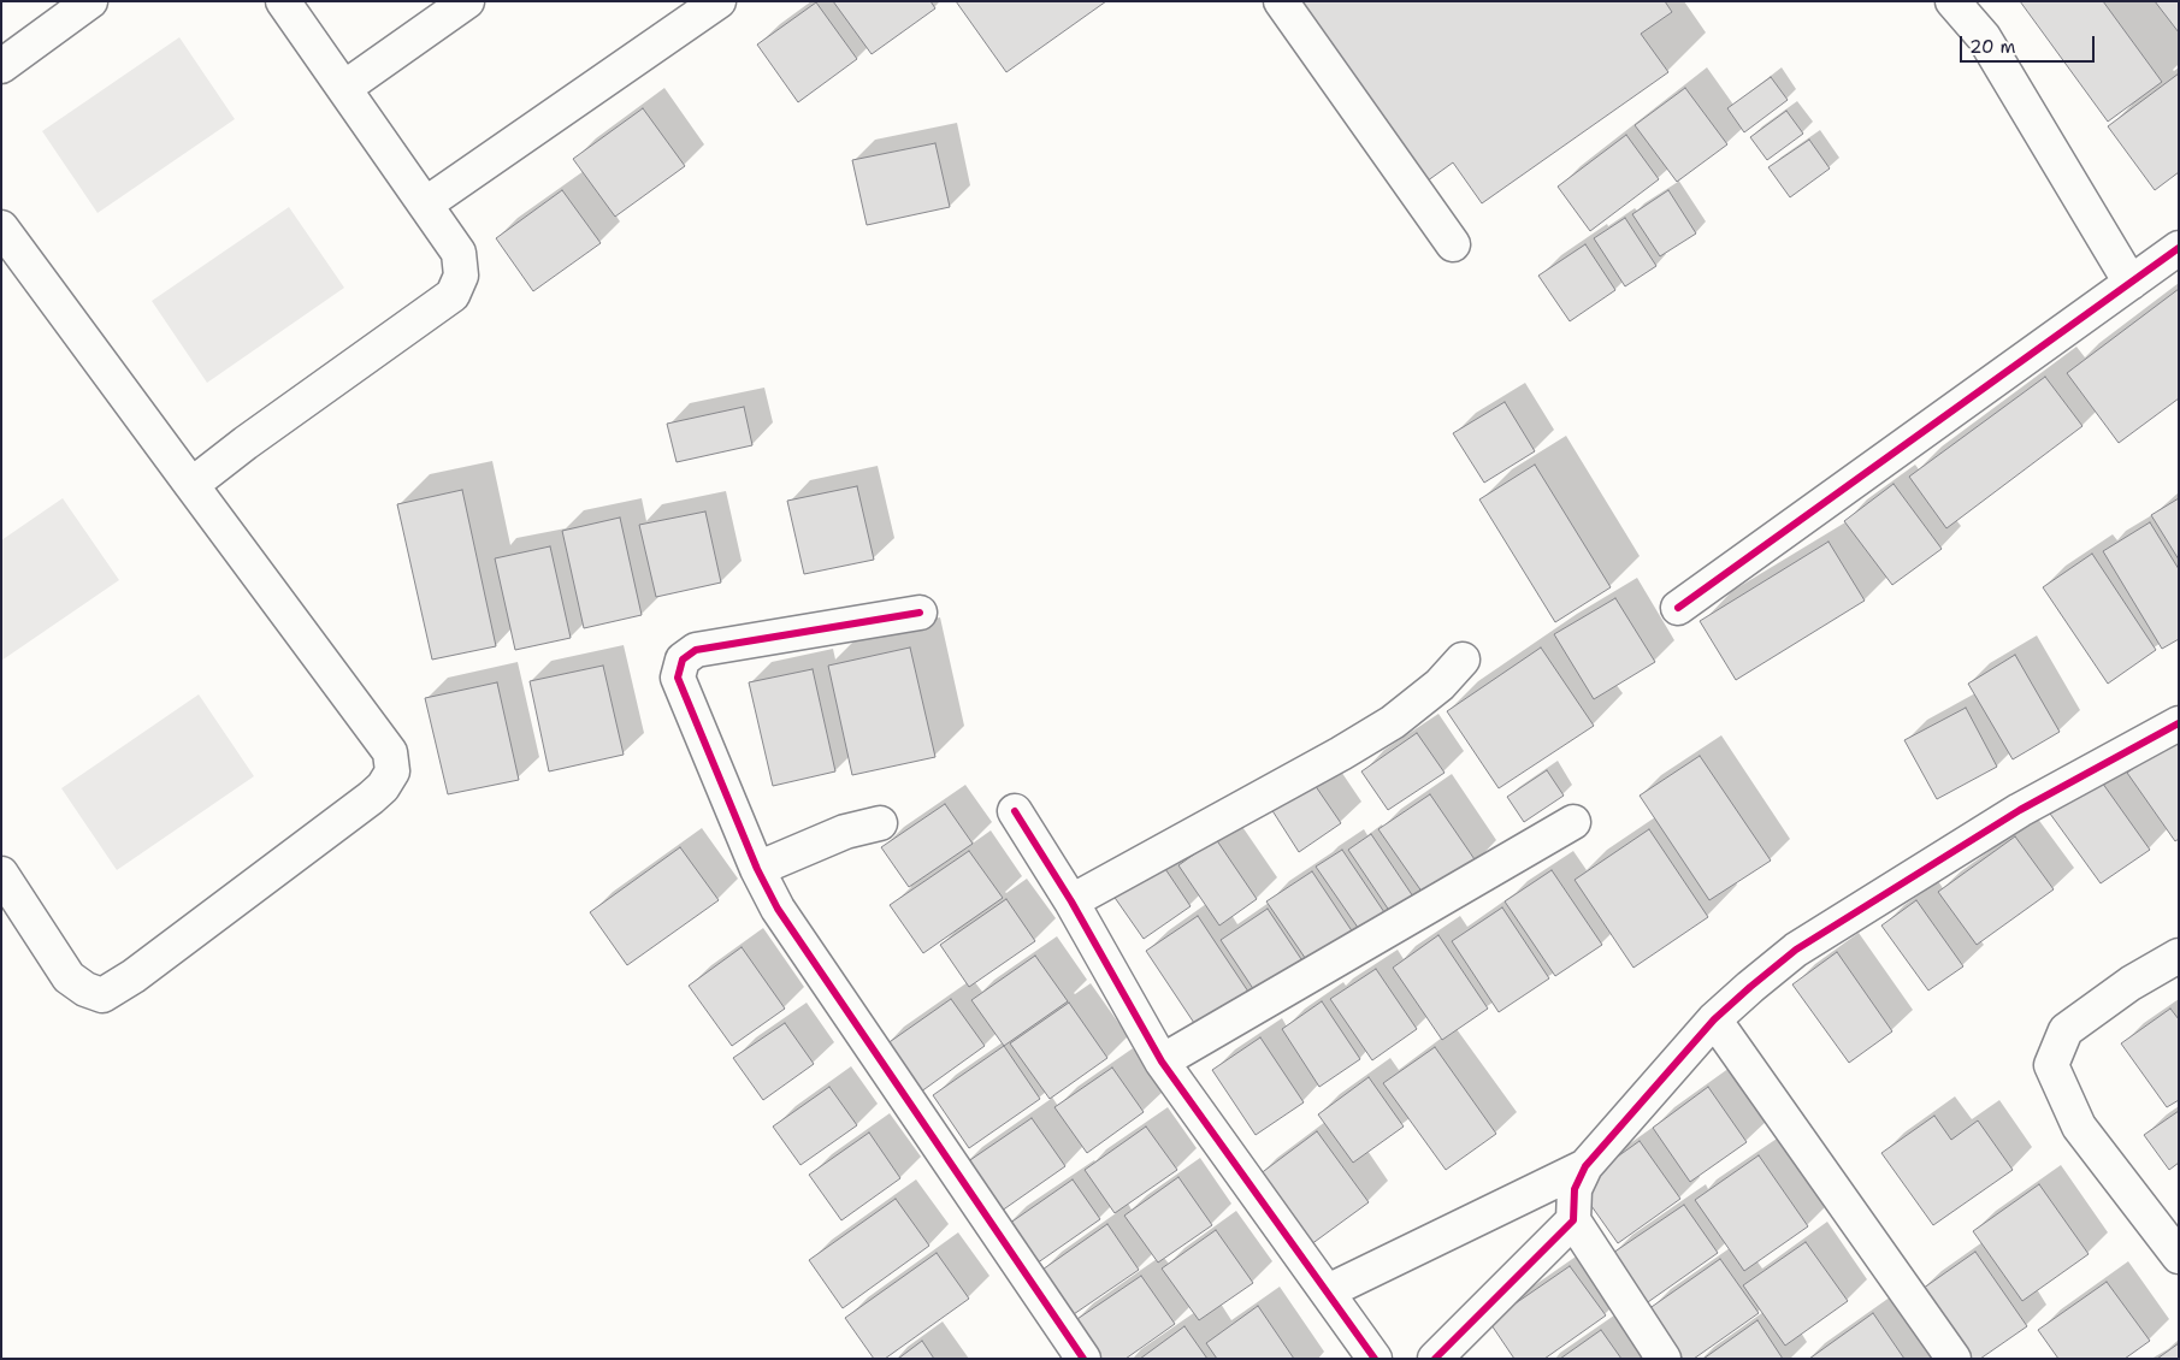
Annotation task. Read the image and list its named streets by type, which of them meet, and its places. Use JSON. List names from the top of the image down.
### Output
{
  "scale_bar": "20 m"
}
